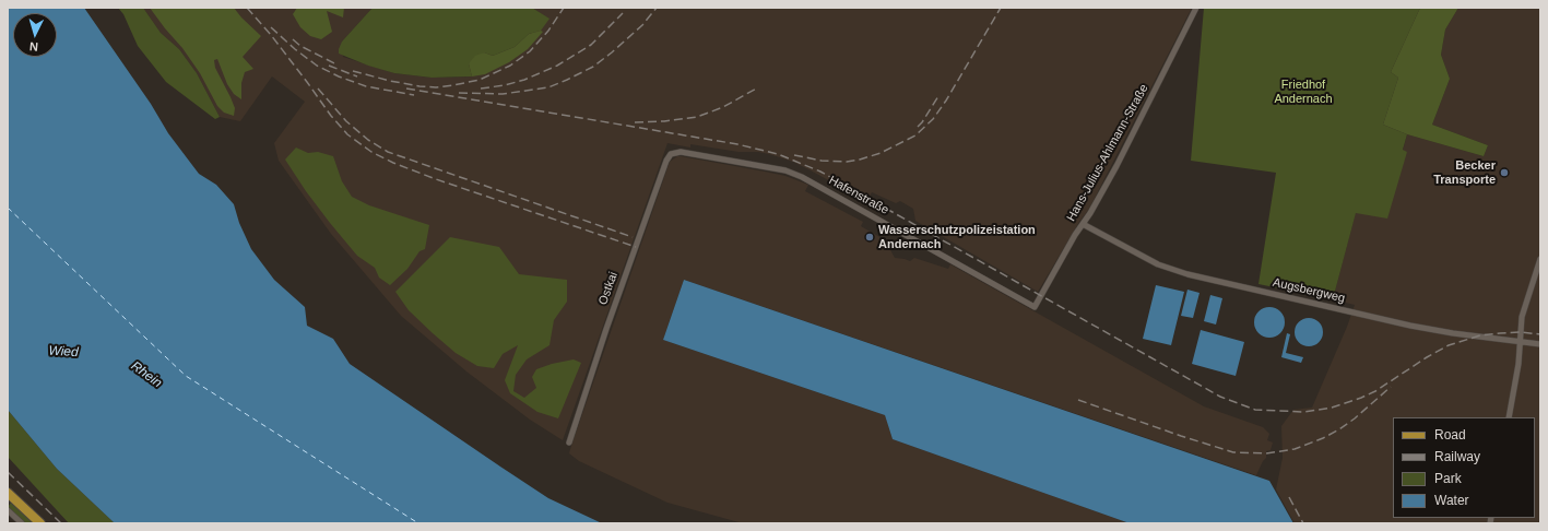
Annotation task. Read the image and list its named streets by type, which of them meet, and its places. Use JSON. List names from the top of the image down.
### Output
{
  "streets": {
    "street": [
      "Hans-Julius-Ahlmann-Straße",
      "Hafenstraße",
      "Ostkai",
      "Augsbergweg"
    ]
  },
  "crossings": [
    ["Hans-Julius-Ahlmann-Straße", "Hafenstraße"],
    ["Hans-Julius-Ahlmann-Straße", "Augsbergweg"],
    ["Hafenstraße", "Ostkai"]
  ],
  "water": ["Wied", "Rhein"],
  "parks": ["Friedhof Andernach"],
  "places": ["Becker Transporte", "Wasserschutzpolizeistation Andernach"],
  "legend": [
    "Road",
    "Railway",
    "Park",
    "Water"
  ],
  "north": "bottom"
}
